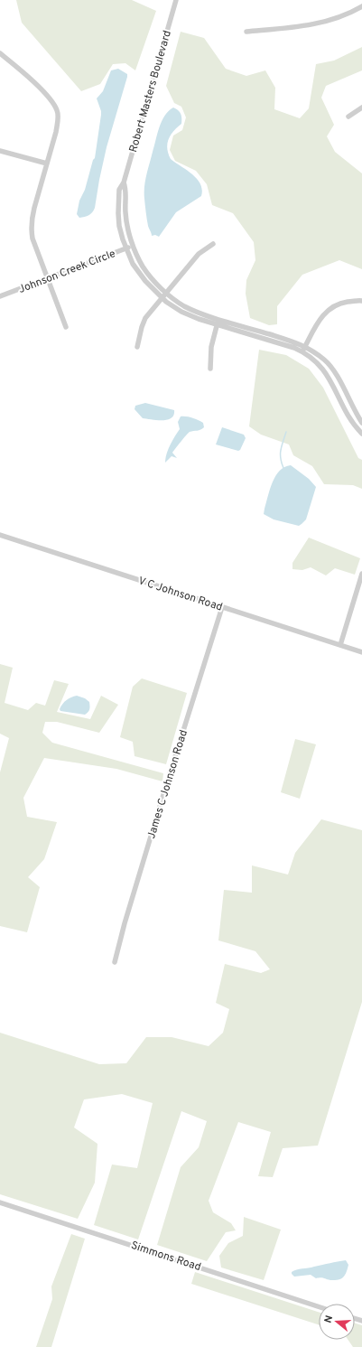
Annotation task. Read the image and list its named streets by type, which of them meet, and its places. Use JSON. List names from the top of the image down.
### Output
{
  "streets": {
    "street": [
      "Robert Masters Boulevard",
      "Johnson Creek Circle",
      "V C Johnson Road",
      "James C Johnson Road",
      "Simmons Road"
    ]
  },
  "crossings": [
    ["Robert Masters Boulevard", "Johnson Creek Circle"],
    ["V C Johnson Road", "James C Johnson Road"]
  ],
  "north": "left"
}
